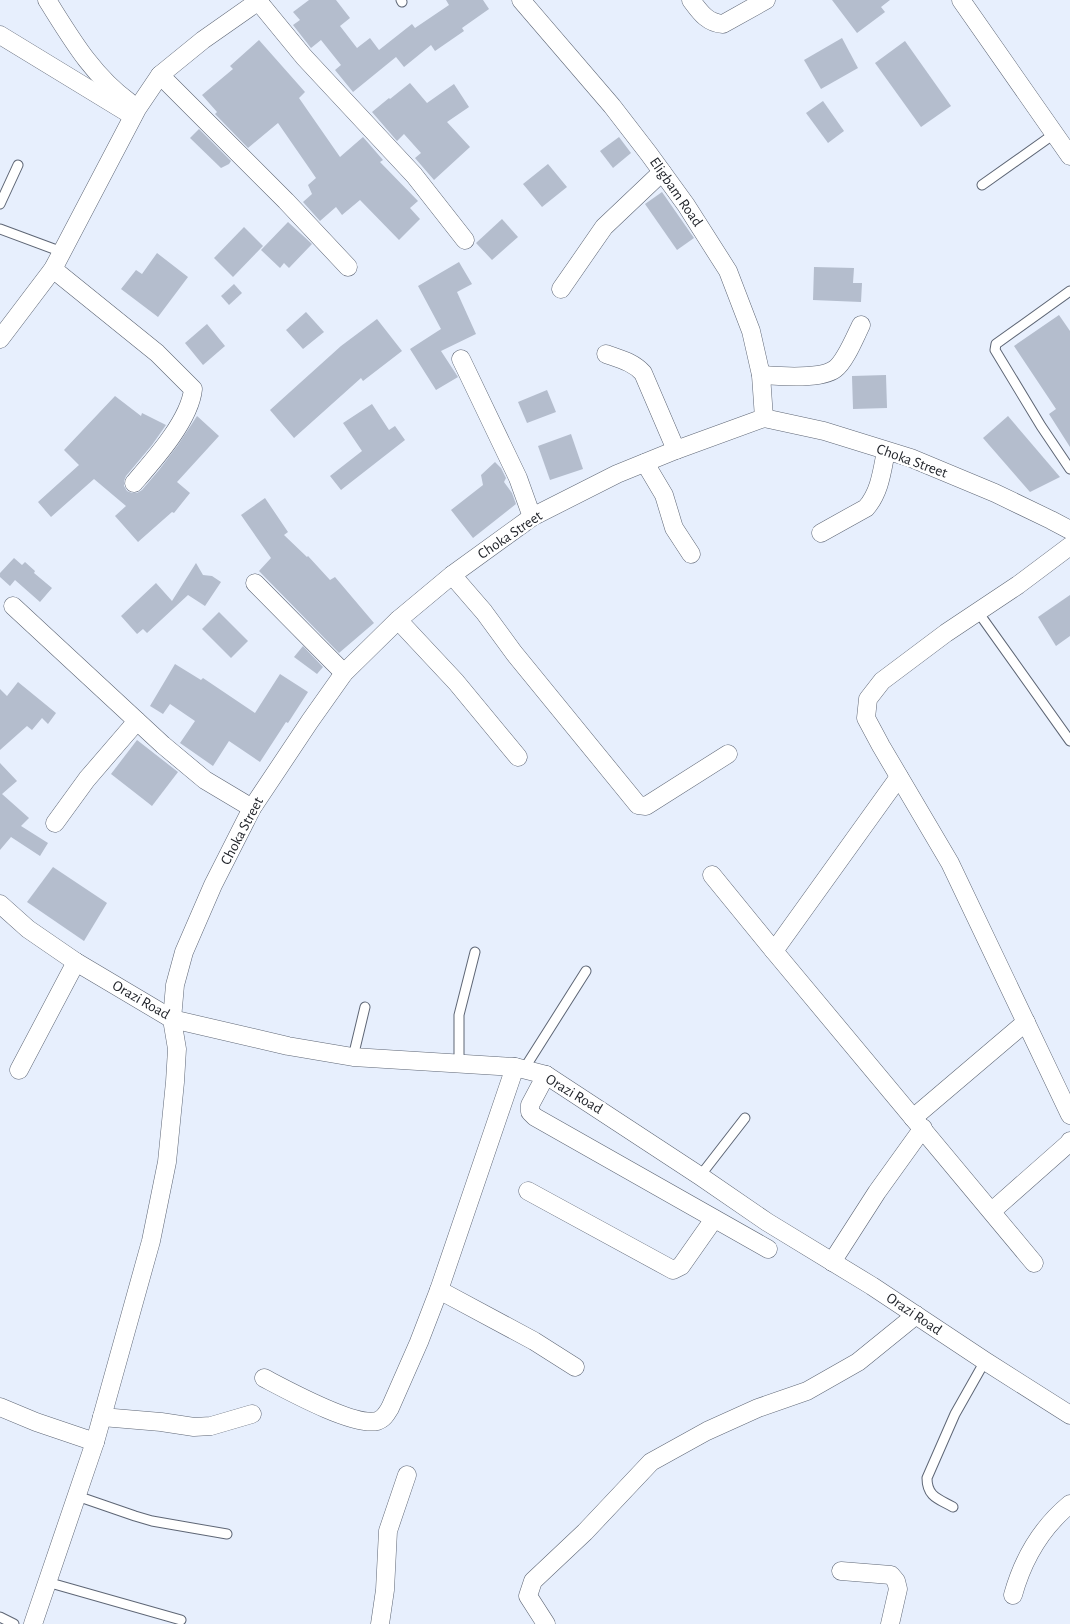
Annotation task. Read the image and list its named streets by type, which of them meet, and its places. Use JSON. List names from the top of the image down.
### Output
{
  "streets": {
    "street": ["Eligbam Road", "Choka Street", "Orazi Road"]
  },
  "crossings": [
    ["Eligbam Road", "Choka Street"],
    ["Choka Street", "Orazi Road"]
  ]
}
